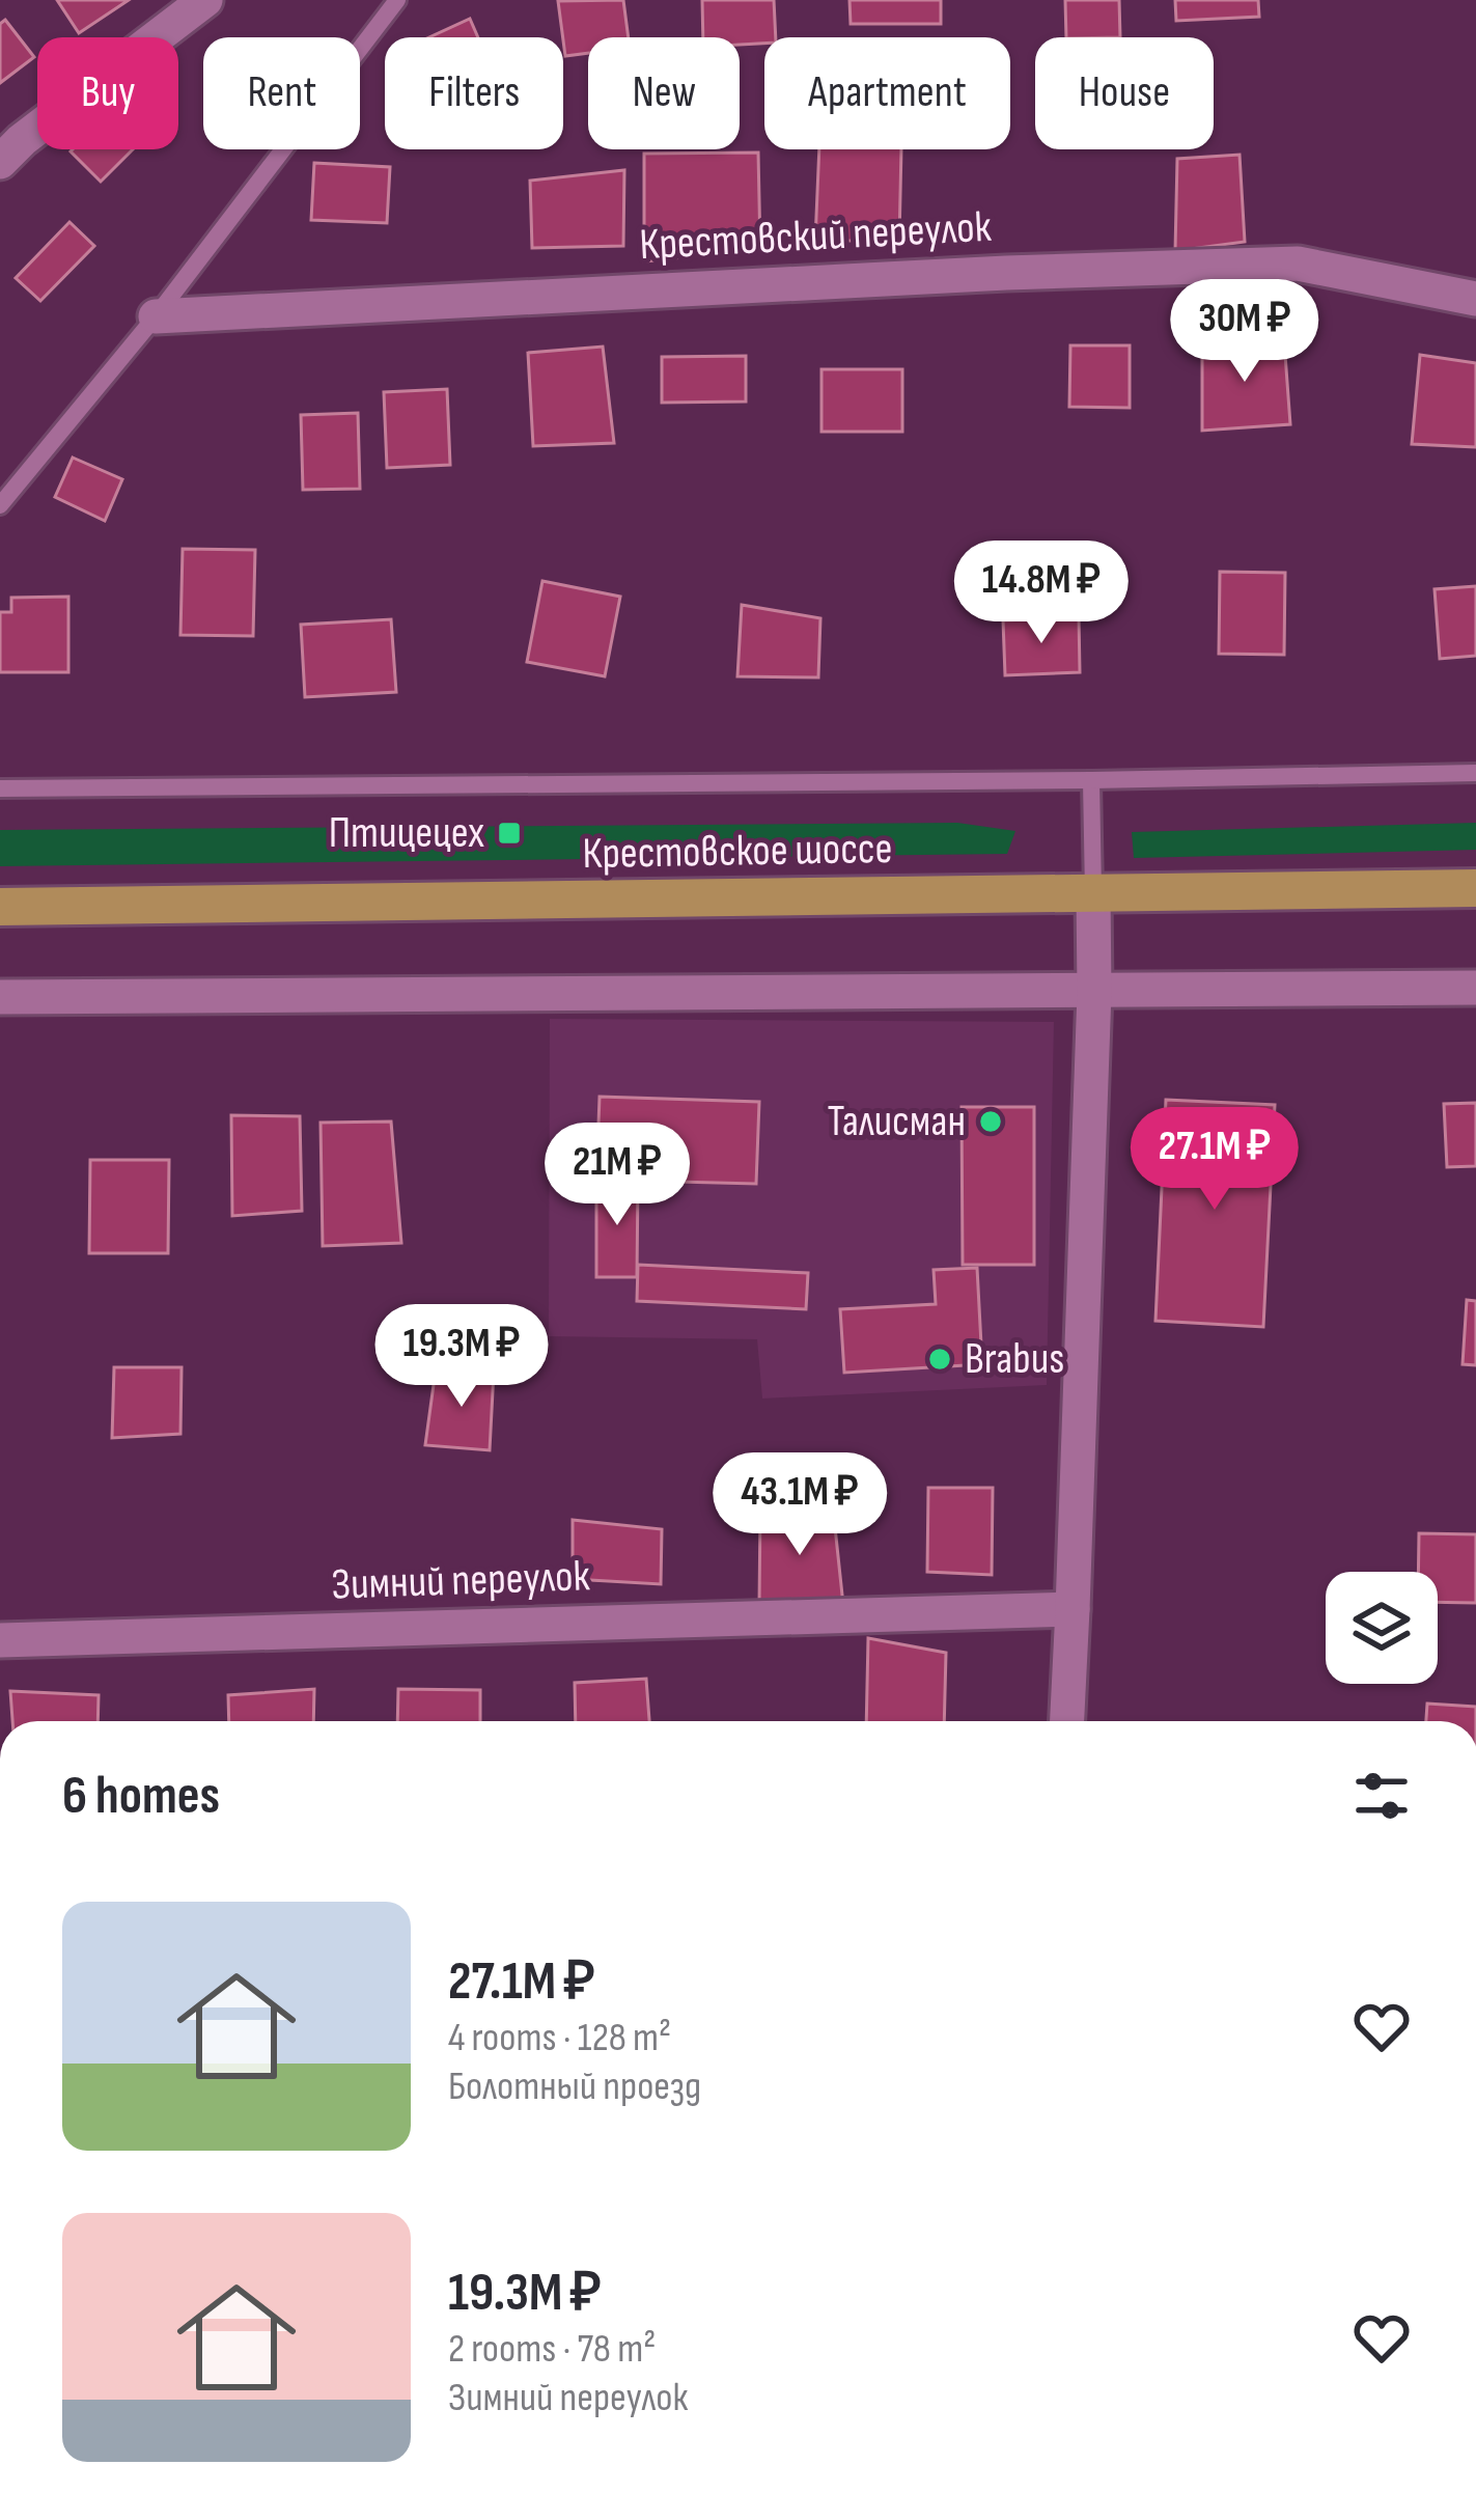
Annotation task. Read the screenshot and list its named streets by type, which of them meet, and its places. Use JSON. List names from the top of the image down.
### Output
{
  "streets": {
    "main road": ["Крестовское шоссе"],
    "street": ["Крестовский переулок", "Зимний переулок"]
  },
  "places": {
    "transit": ["Птицецех"],
    "other": ["Талисман", "Brabus"]
  },
  "page": {
    "chip": [
      "Buy",
      "Rent",
      "Filters",
      "New",
      "Apartment",
      "House"
    ],
    "price": [
      "30M ₽",
      "14.8M ₽",
      "27.1M ₽",
      "21M ₽",
      "19.3M ₽",
      "43.1M ₽"
    ],
    "heading": "6 homes",
    "list": [
      {
        "name": "27.1M ₽",
        "note": "4 rooms · 128 m² · Болотный проезд"
      },
      {
        "name": "19.3M ₽",
        "note": "2 rooms · 78 m² · Зимний переулок"
      }
    ]
  }
}
